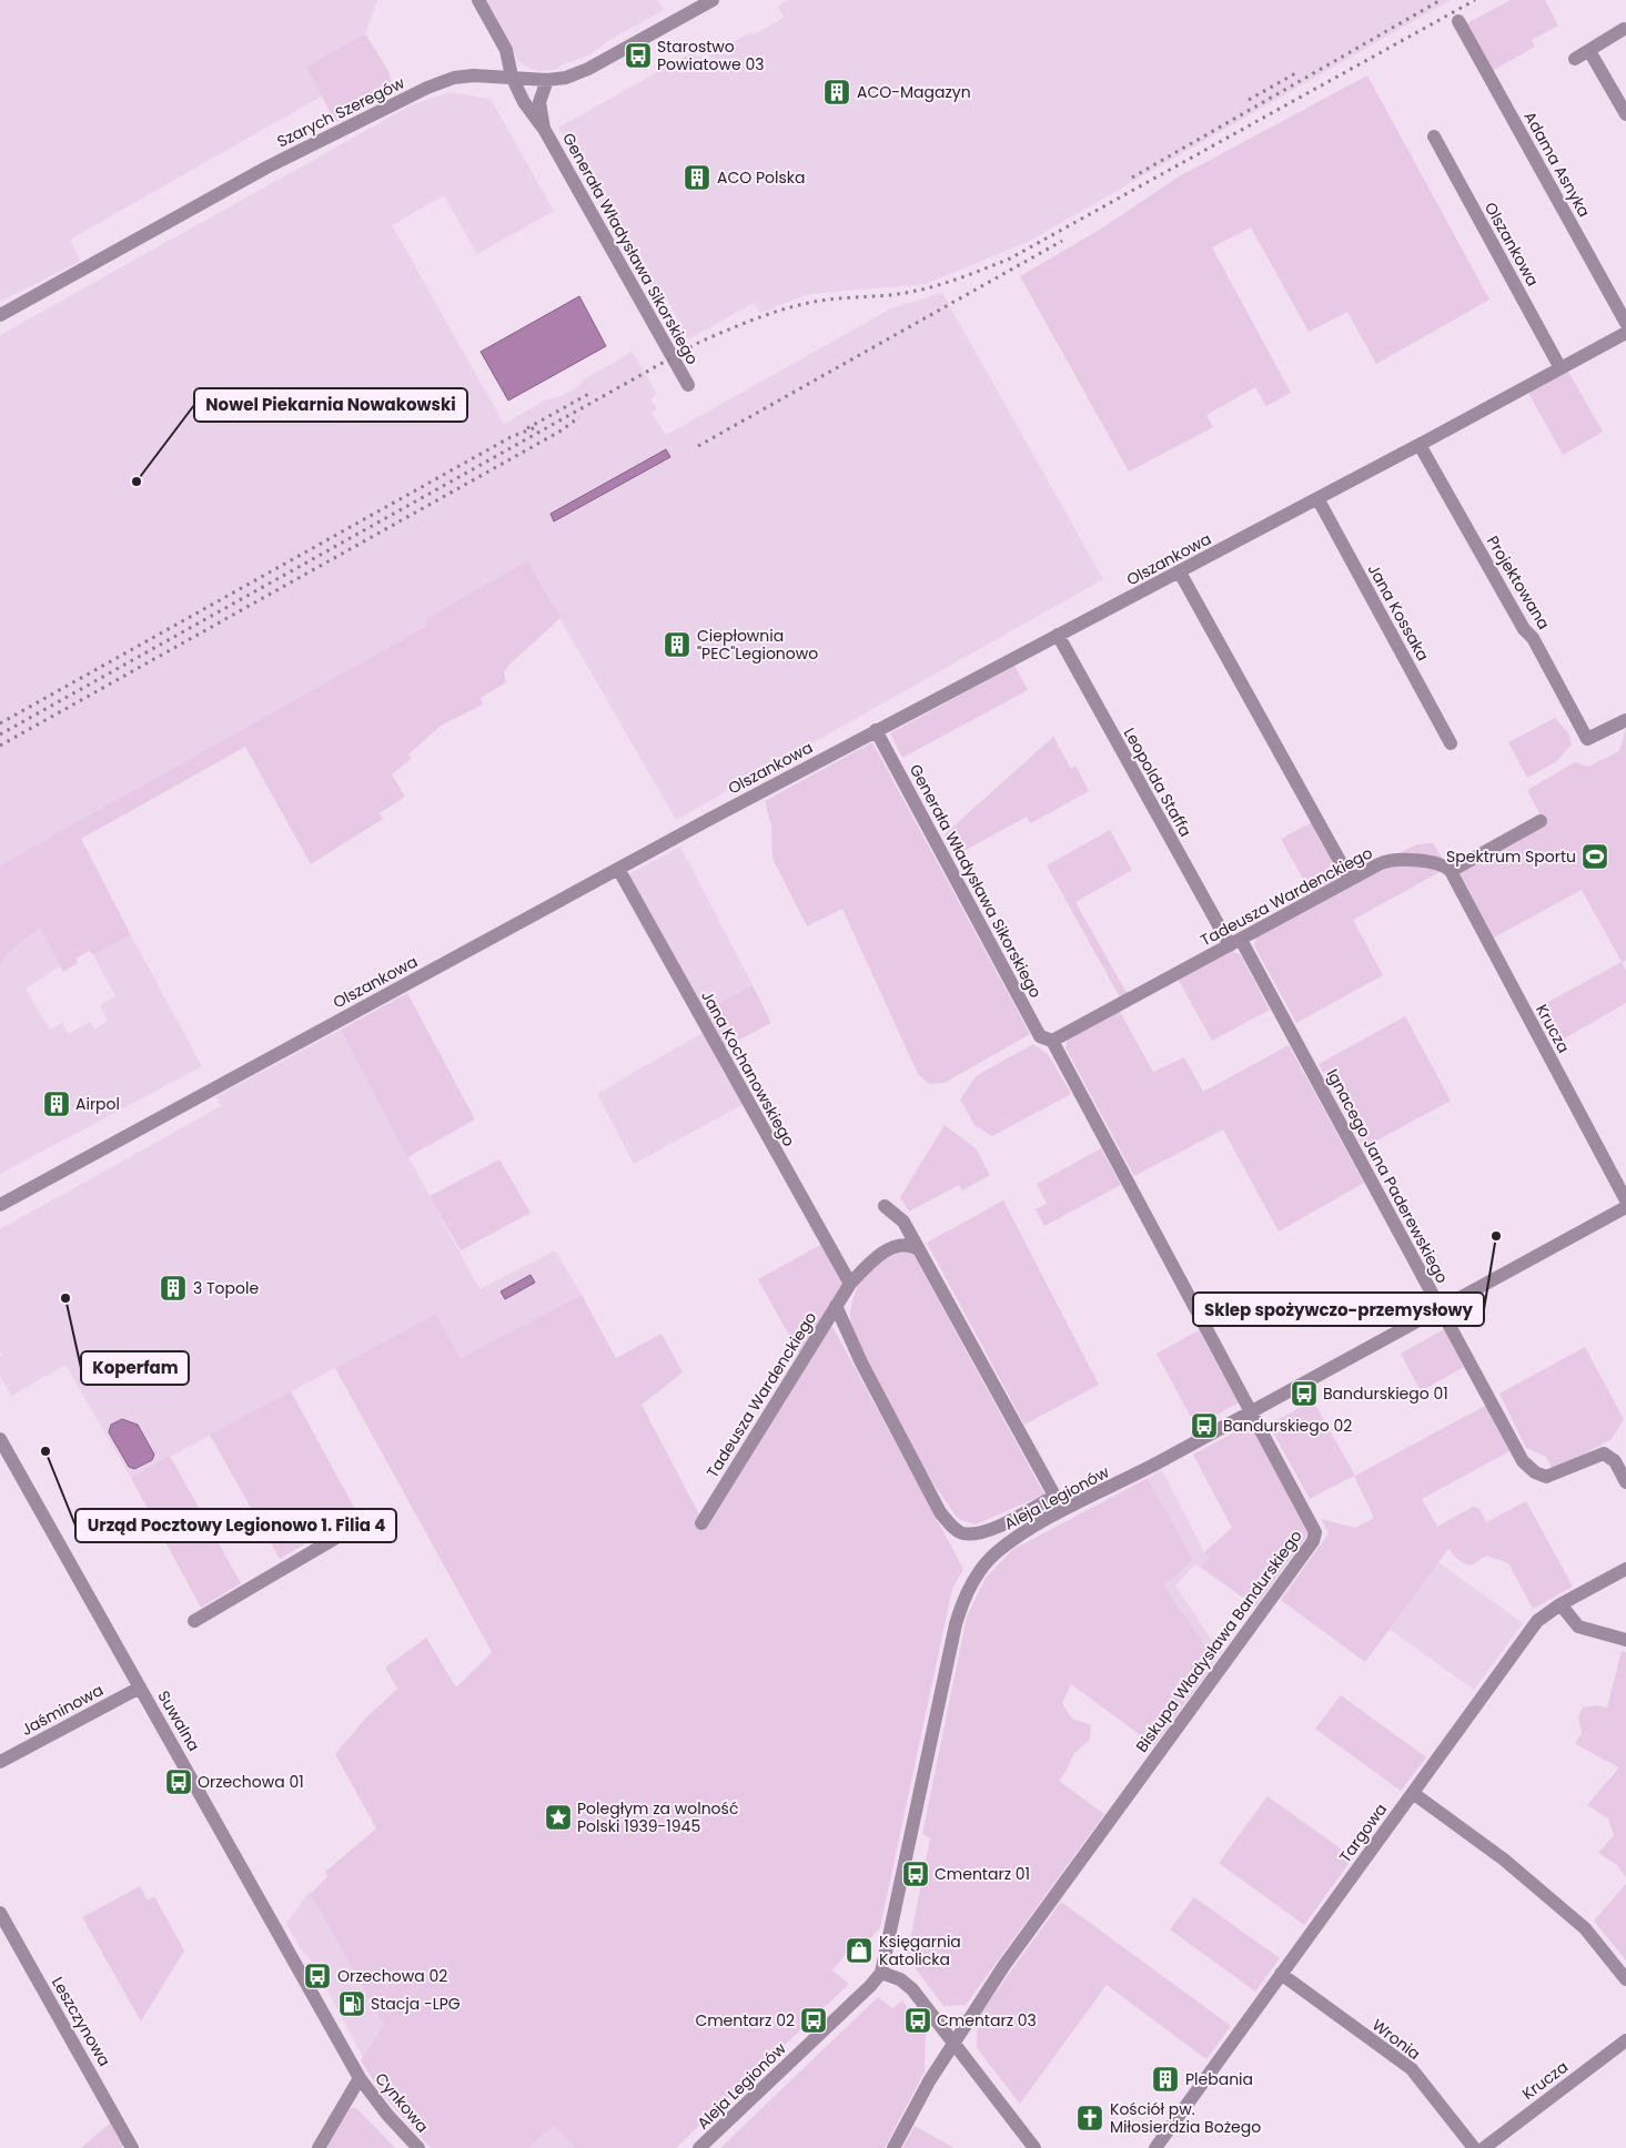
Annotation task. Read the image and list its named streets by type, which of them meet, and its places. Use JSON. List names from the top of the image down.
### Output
{
  "streets": {
    "street": [
      "Szarych Szeregów",
      "Adama Asnyka",
      "Olszankowa",
      "Generała Władysława Sikorskiego",
      "Projektowana",
      "Jana Kossaka",
      "Leopolda Staffa",
      "Tadeusza Wardenckiego",
      "Krucza",
      "Jana Kochanowskiego",
      "Ignacego Jana Paderewskiego",
      "Aleja Legionów",
      "Biskupa Władysława Bandurskiego",
      "Jaśminowa",
      "Suwalna",
      "Targowa",
      "Leszczynowa",
      "Wronia",
      "Cynkowa"
    ]
  },
  "crossings": [
    ["Szarych Szeregów", "Generała Władysława Sikorskiego"],
    ["Olszankowa", "Generała Władysława Sikorskiego"],
    ["Olszankowa", "Projektowana"],
    ["Olszankowa", "Jana Kossaka"],
    ["Olszankowa", "Leopolda Staffa"],
    ["Olszankowa", "Jana Kochanowskiego"],
    ["Generała Władysława Sikorskiego", "Tadeusza Wardenckiego"],
    ["Generała Władysława Sikorskiego", "Biskupa Władysława Bandurskiego"],
    ["Leopolda Staffa", "Tadeusza Wardenckiego"],
    ["Leopolda Staffa", "Ignacego Jana Paderewskiego"],
    ["Tadeusza Wardenckiego", "Krucza"],
    ["Tadeusza Wardenckiego", "Jana Kochanowskiego"],
    ["Tadeusza Wardenckiego", "Ignacego Jana Paderewskiego"],
    ["Tadeusza Wardenckiego", "Biskupa Władysława Bandurskiego"],
    ["Ignacego Jana Paderewskiego", "Aleja Legionów"],
    ["Aleja Legionów", "Biskupa Władysława Bandurskiego"],
    ["Jaśminowa", "Suwalna"],
    ["Suwalna", "Cynkowa"],
    ["Targowa", "Wronia"]
  ],
  "places": {
    "bus stop": [
      "Starostwo Powiatowe 03",
      "Bandurskiego 01",
      "Bandurskiego 02",
      "Orzechowa 01",
      "Cmentarz 01",
      "Orzechowa 02",
      "Cmentarz 02",
      "Cmentarz 03"
    ],
    "building": [
      "ACO-Magazyn",
      "ACO Polska",
      "Ciepłownia \"PEC\"Legionowo",
      "Airpol",
      "3 Topole",
      "Plebania"
    ],
    "other": [
      "Nowel Piekarnia Nowakowski",
      "Sklep spożywczo-przemysłowy",
      "Koperfam",
      "Urząd Pocztowy Legionowo 1. Filia 4"
    ],
    "sports": ["Spektrum Sportu"],
    "place": ["Poległym za wolność Polski 1939-1945"],
    "shop": ["Księgarnia Katolicka"],
    "fuel station": ["Stacja -LPG"],
    "church": ["Kościół pw. Miłosierdzia Bożego"]
  }
}
